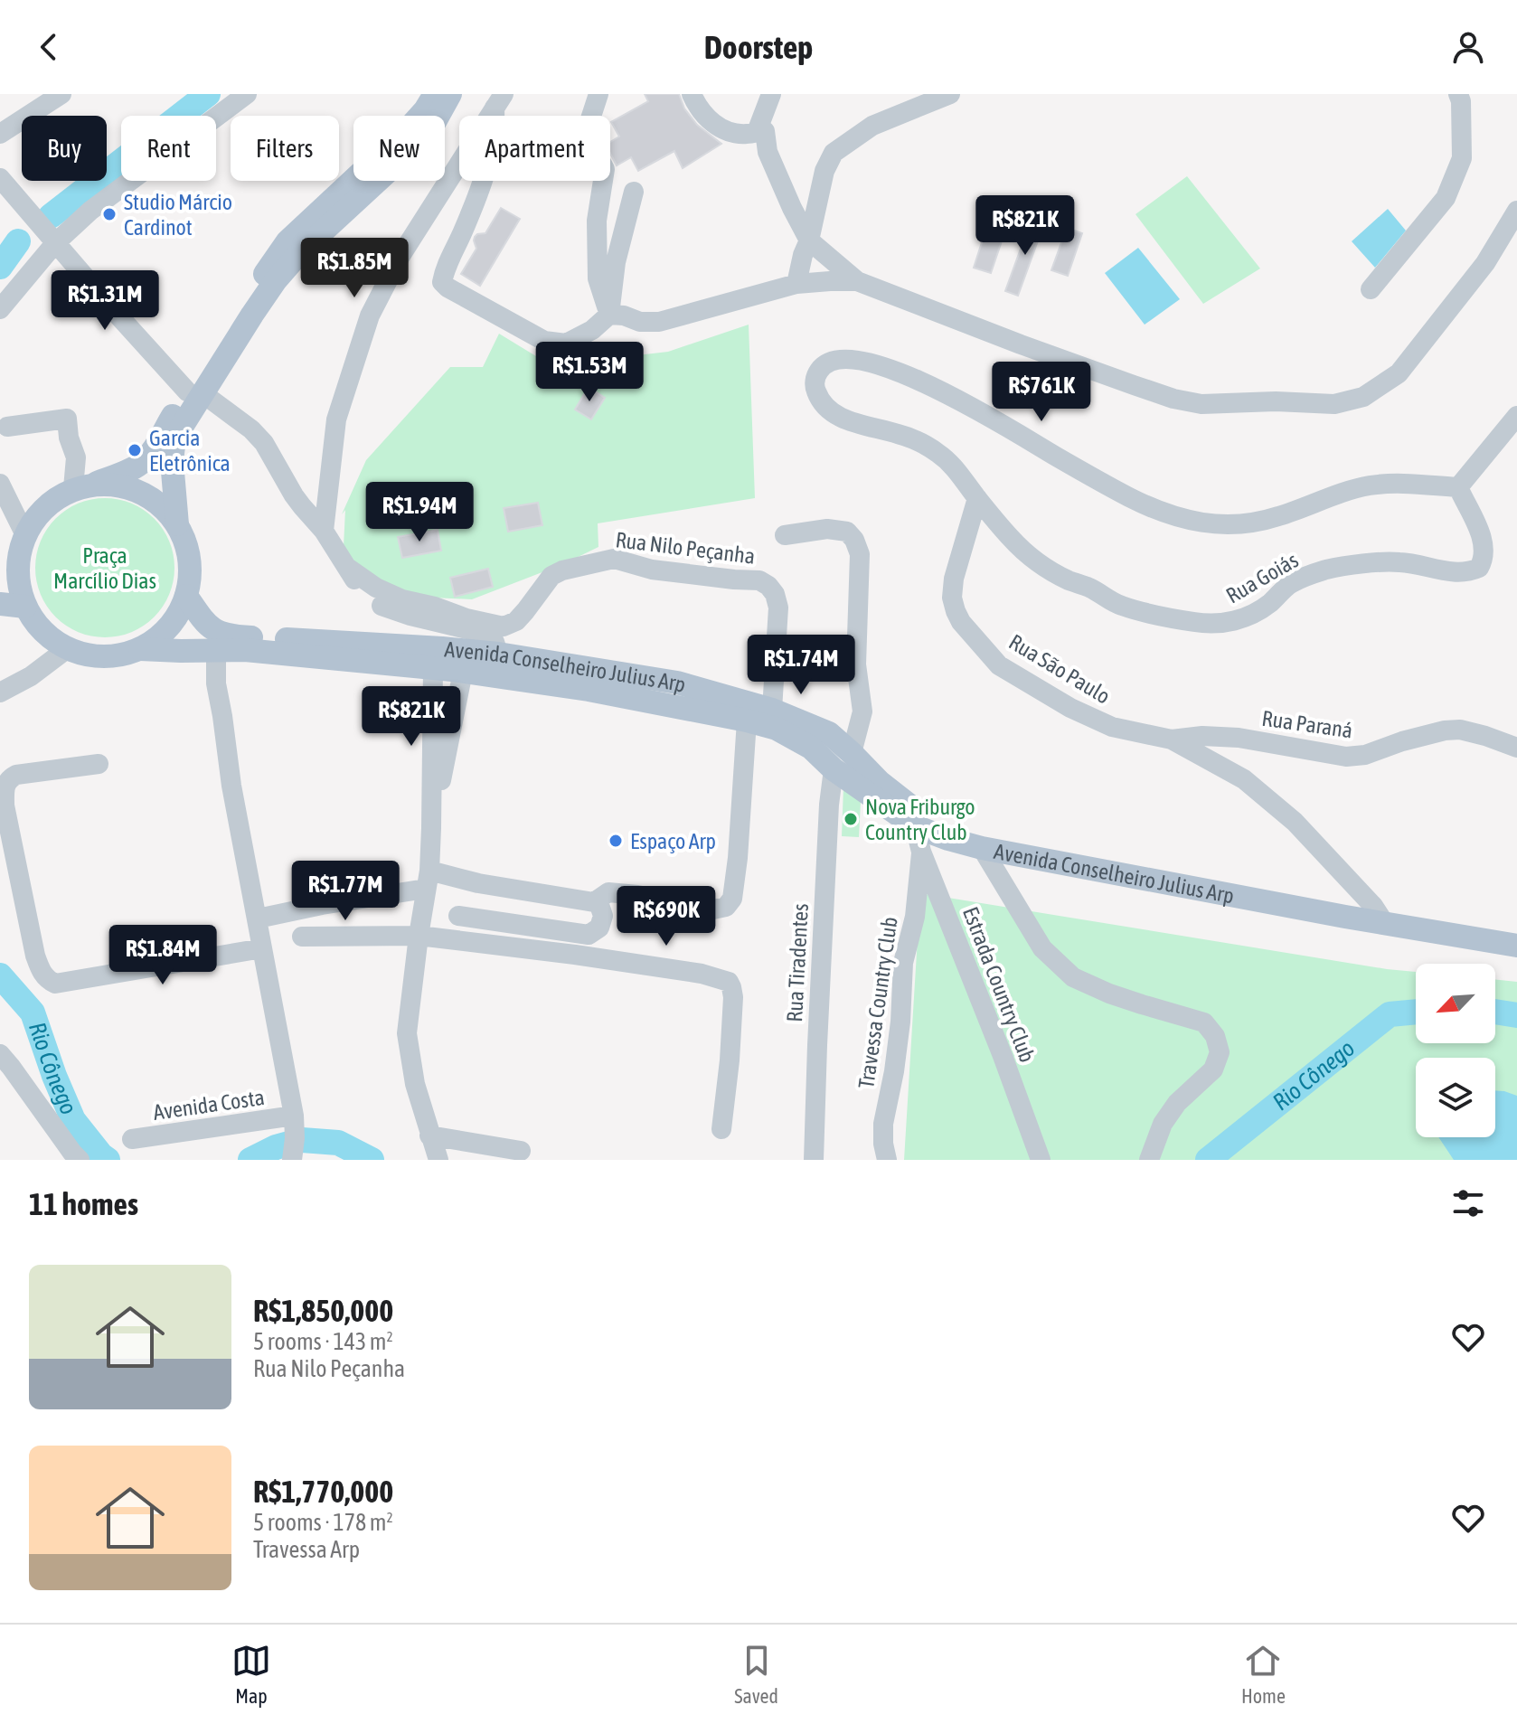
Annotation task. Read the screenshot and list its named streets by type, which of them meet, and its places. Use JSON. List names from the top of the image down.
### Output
{
  "streets": {
    "main road": ["Avenida Conselheiro Julius Arp"],
    "street": [
      "Rua Nilo Peçanha",
      "Rua Goiás",
      "Rua São Paulo",
      "Rua Paraná",
      "Rua Tiradentes",
      "Estrada Country Club",
      "Travessa Country Club",
      "Avenida Costa"
    ]
  },
  "crossings": [
    ["Rua Nilo Peçanha", "Avenida Conselheiro Julius Arp"],
    ["Rua Goiás", "Rua São Paulo"],
    ["Avenida Conselheiro Julius Arp", "Rua São Paulo"],
    ["Avenida Conselheiro Julius Arp", "Rua Tiradentes"],
    ["Avenida Conselheiro Julius Arp", "Estrada Country Club"],
    ["Rua São Paulo", "Rua Paraná"],
    ["Estrada Country Club", "Travessa Country Club"]
  ],
  "water": ["Rio Cônego"],
  "parks": ["Praça Marcílio Dias"],
  "places": [
    "Studio Márcio Cardinot",
    "Garcia Eletrônica",
    "Nova Friburgo Country Club",
    "Espaço Arp"
  ],
  "north": "bottom left",
  "page": {
    "header": "Doorstep",
    "chip": [
      "Buy",
      "Rent",
      "Filters",
      "New",
      "Apartment"
    ],
    "price": [
      "R$821K",
      "R$1.85M",
      "R$1.31M",
      "R$1.53M",
      "R$761K",
      "R$1.94M",
      "R$1.74M",
      "R$821K",
      "R$1.77M",
      "R$690K",
      "R$1.84M"
    ],
    "heading": "11 homes",
    "list": [
      {
        "name": "R$1,850,000",
        "note": "5 rooms · 143 m² · Rua Nilo Peçanha"
      },
      {
        "name": "R$1,770,000",
        "note": "5 rooms · 178 m² · Travessa Arp"
      }
    ],
    "tabs": ["Map", "Saved", "Home"]
  }
}
